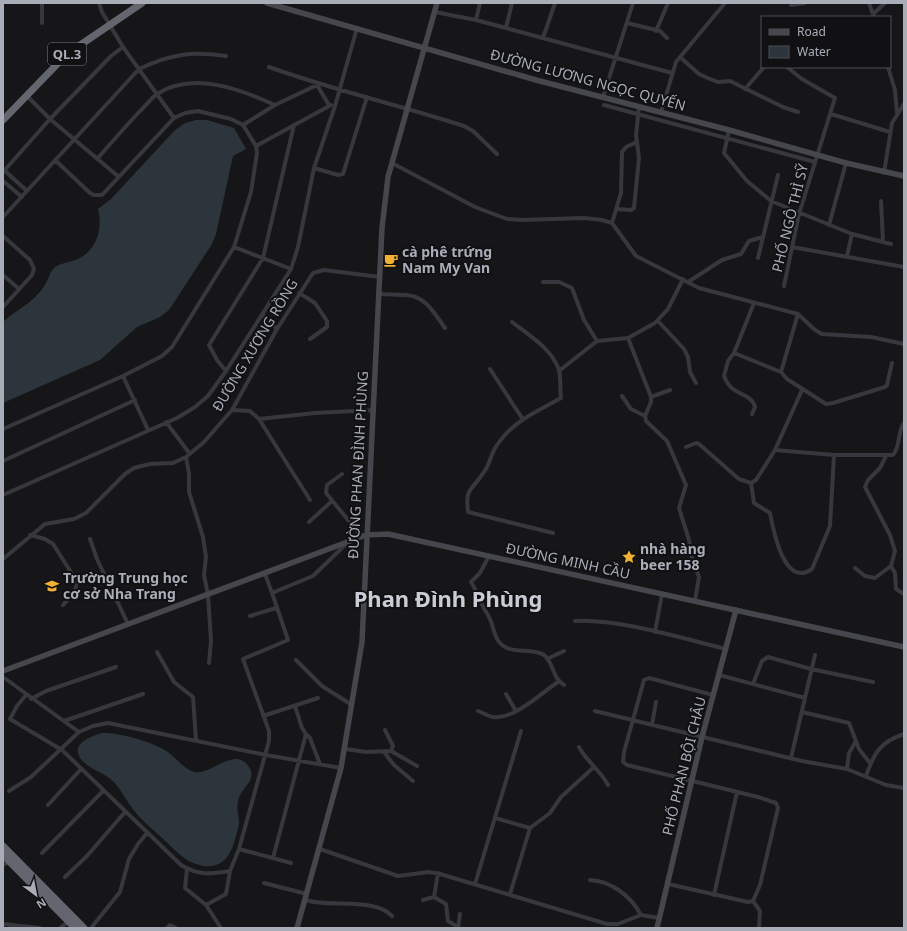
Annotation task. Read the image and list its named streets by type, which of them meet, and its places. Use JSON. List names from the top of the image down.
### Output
{
  "streets": {
    "highway": ["QL.3"],
    "street": [
      "ĐƯỜNG LƯƠNG NGỌC QUYẾN",
      "PHỐ NGÔ THÌ SỸ",
      "ĐƯỜNG XƯƠNG RỒNG",
      "ĐƯỜNG PHAN ĐÌNH PHÙNG",
      "ĐƯỜNG MINH CẦU",
      "PHỐ PHAN BỘI CHÂU"
    ]
  },
  "crossings": [
    ["ĐƯỜNG LƯƠNG NGỌC QUYẾN", "PHỐ NGÔ THÌ SỸ"],
    ["ĐƯỜNG LƯƠNG NGỌC QUYẾN", "ĐƯỜNG PHAN ĐÌNH PHÙNG"],
    ["ĐƯỜNG XƯƠNG RỒNG", "ĐƯỜNG PHAN ĐÌNH PHÙNG"],
    ["ĐƯỜNG PHAN ĐÌNH PHÙNG", "ĐƯỜNG MINH CẦU"],
    ["ĐƯỜNG MINH CẦU", "PHỐ PHAN BỘI CHÂU"]
  ],
  "districts": ["Phan Đình Phùng"],
  "places": {
    "cafe": ["cà phê trứng Nam My Van"],
    "place": ["nhà hàng beer 158"],
    "school or university": ["Trường Trung học cơ sở Nha Trang"]
  },
  "legend": ["Road", "Water"],
  "north": "bottom right"
}
